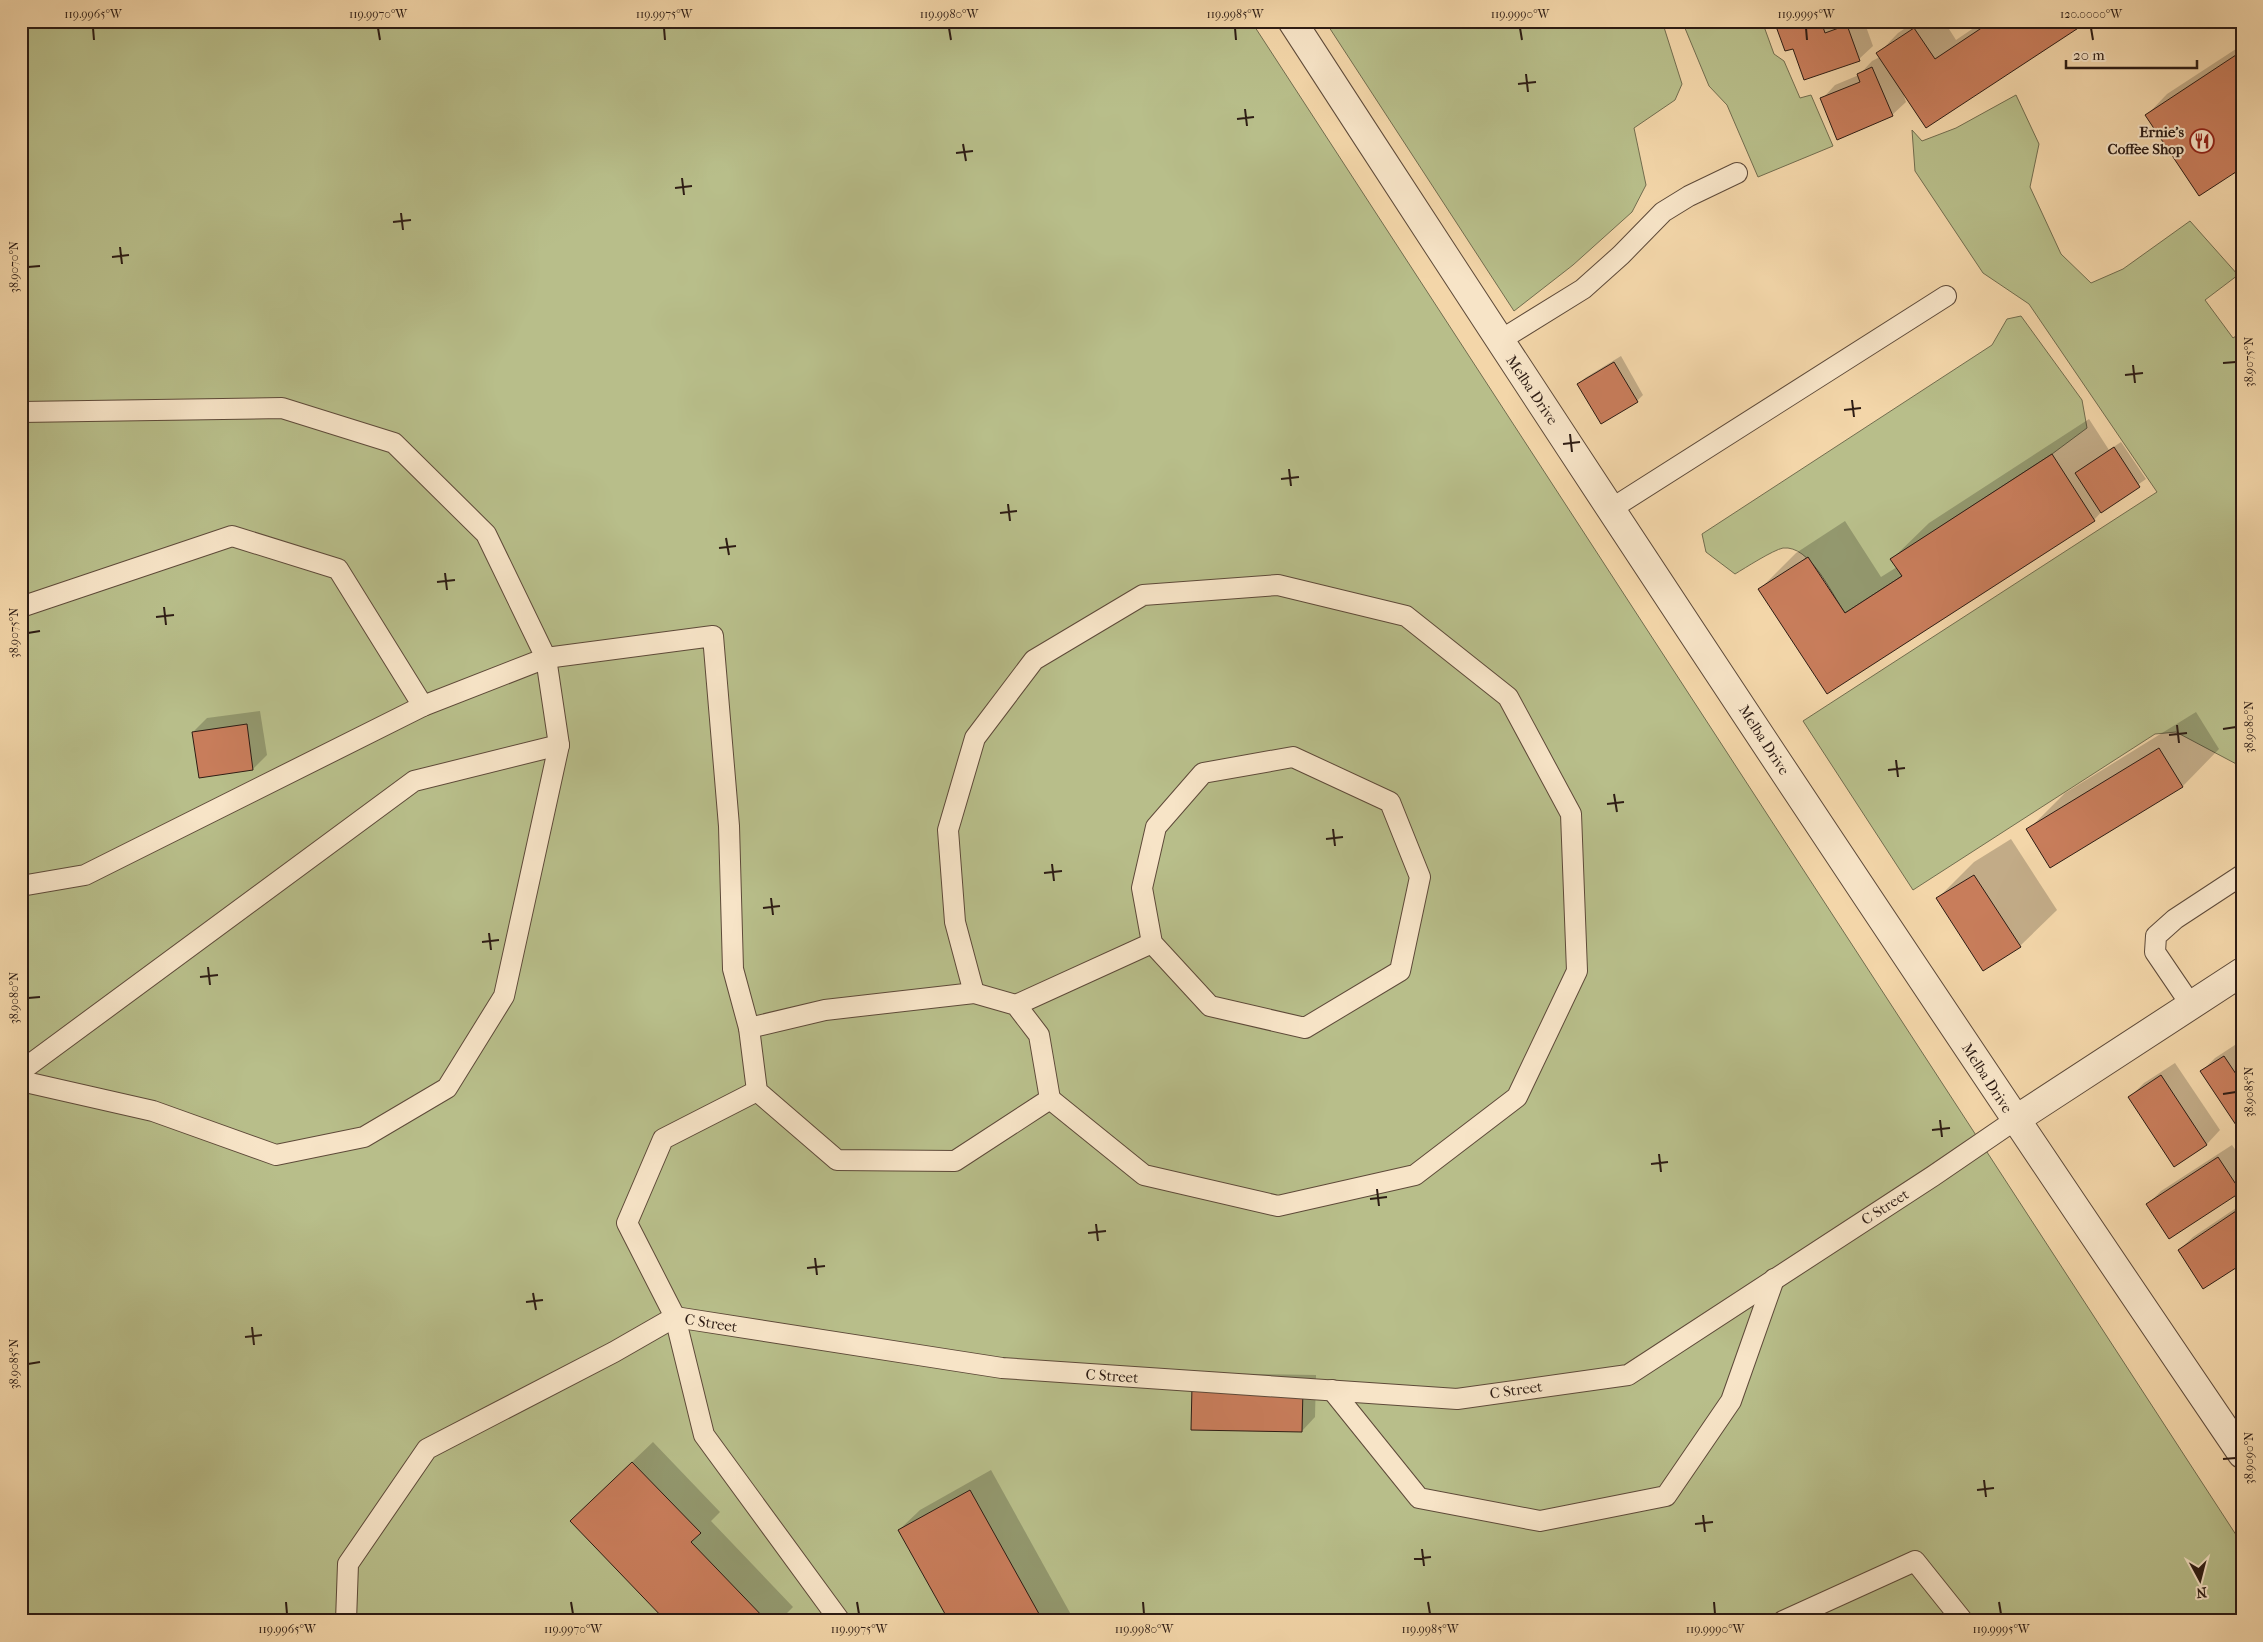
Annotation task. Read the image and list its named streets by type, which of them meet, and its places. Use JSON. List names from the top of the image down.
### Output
{
  "streets": {
    "street": ["Melba Drive", "C Street"]
  },
  "crossings": [
    ["Melba Drive", "C Street"]
  ],
  "places": {
    "restaurant": ["Ernie's Coffee Shop"]
  },
  "scale_bar": "20 m",
  "north": "bottom",
  "coordinates": [
    "119.9965°W",
    "119.9970°W",
    "119.9975°W",
    "119.9980°W",
    "119.9985°W",
    "119.9990°W",
    "119.9995°W",
    "120.0000°W",
    "38.9070°N",
    "38.9075°N",
    "38.9080°N",
    "38.9085°N",
    "38.9090°N"
  ]
}
